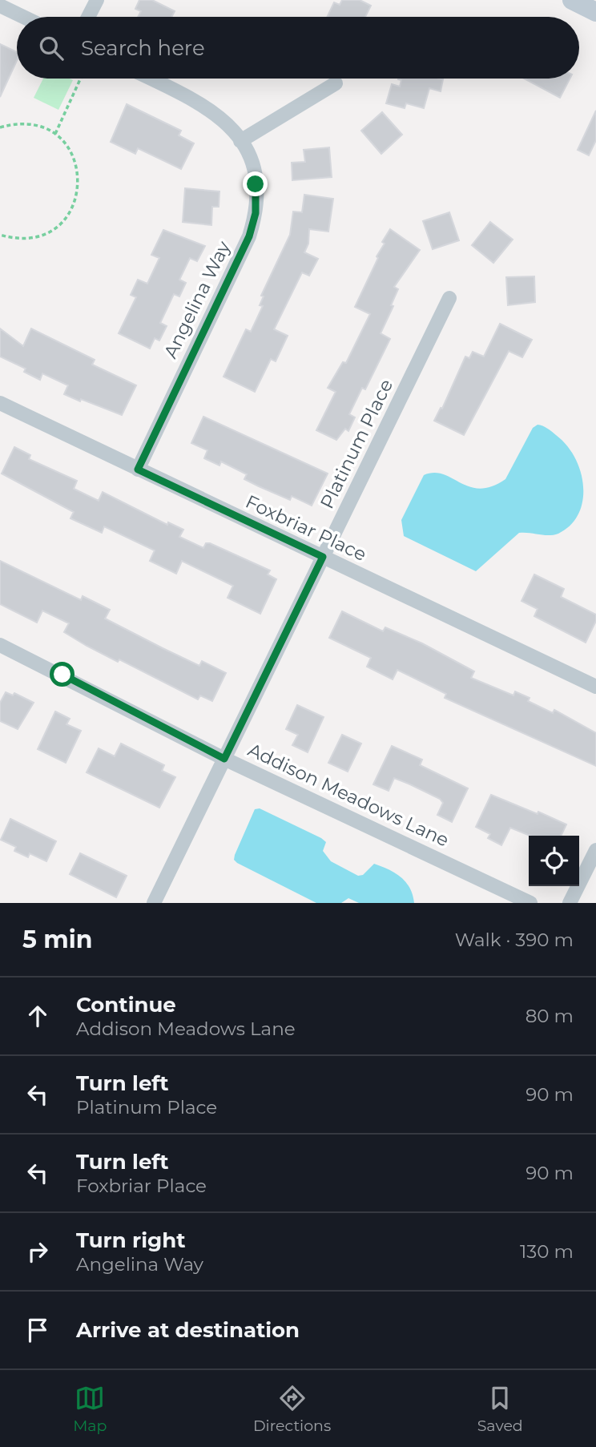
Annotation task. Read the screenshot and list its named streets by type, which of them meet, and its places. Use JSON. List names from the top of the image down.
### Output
{
  "streets": {
    "street": [
      "Angelina Way",
      "Platinum Place",
      "Foxbriar Place",
      "Addison Meadows Lane"
    ]
  },
  "crossings": [
    ["Angelina Way", "Foxbriar Place"],
    ["Platinum Place", "Foxbriar Place"],
    ["Platinum Place", "Addison Meadows Lane"]
  ],
  "page": {
    "search": "Search here",
    "heading": ["5 min", "Walk · 390 m"],
    "list": [
      ["Continue", "Addison Meadows Lane", "80 m"],
      ["Turn left", "Platinum Place", "90 m"],
      ["Turn left", "Foxbriar Place", "90 m"],
      ["Turn right", "Angelina Way", "130 m"],
      "Arrive at destination"
    ],
    "nav": ["Map", "Directions", "Saved"]
  }
}
